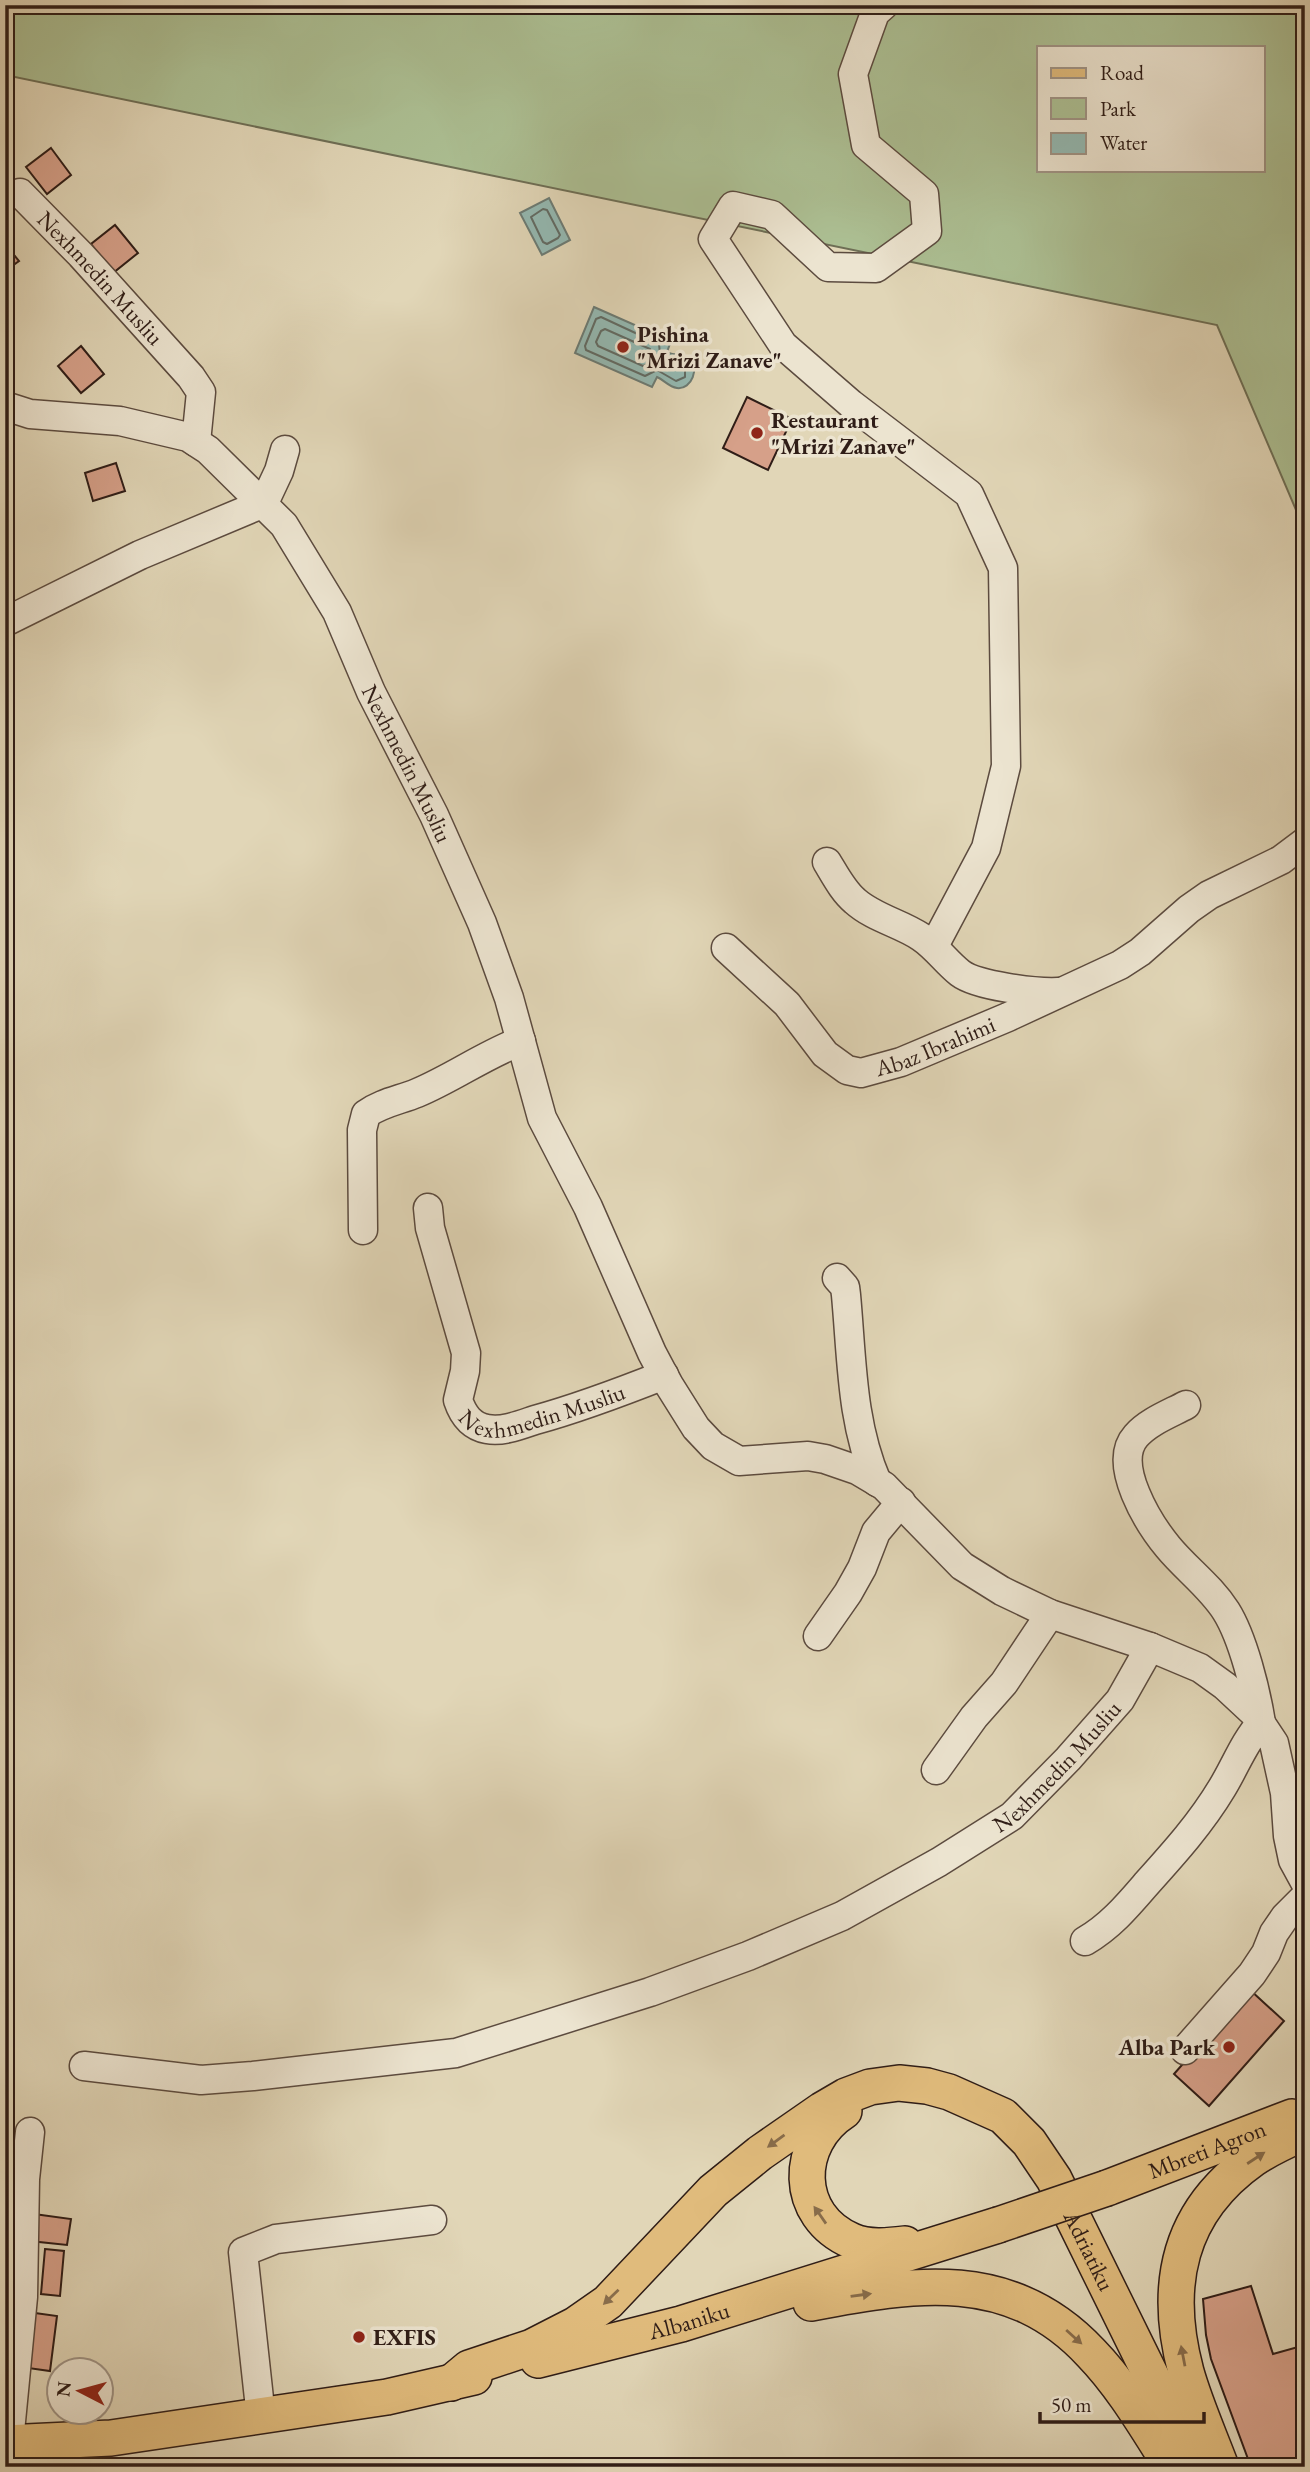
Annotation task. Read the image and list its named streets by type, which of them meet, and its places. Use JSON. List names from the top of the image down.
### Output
{
  "streets": {
    "main road": ["Mbreti Agron", "Adriatiku", "Albaniku"],
    "street": ["Nexhmedin Musliu", "Abaz Ibrahimi"]
  },
  "crossings": [
    ["Mbreti Agron", "Albaniku"],
    ["Adriatiku", "Albaniku"]
  ],
  "one_way": ["Adriatiku"],
  "places": [
    "Pishina \"Mrizi Zanave\"",
    "Restaurant \"Mrizi Zanave\"",
    "Alba Park",
    "EXFIS"
  ],
  "legend": ["Road", "Park", "Water"],
  "scale_bar": "50 m",
  "north": "left"
}
